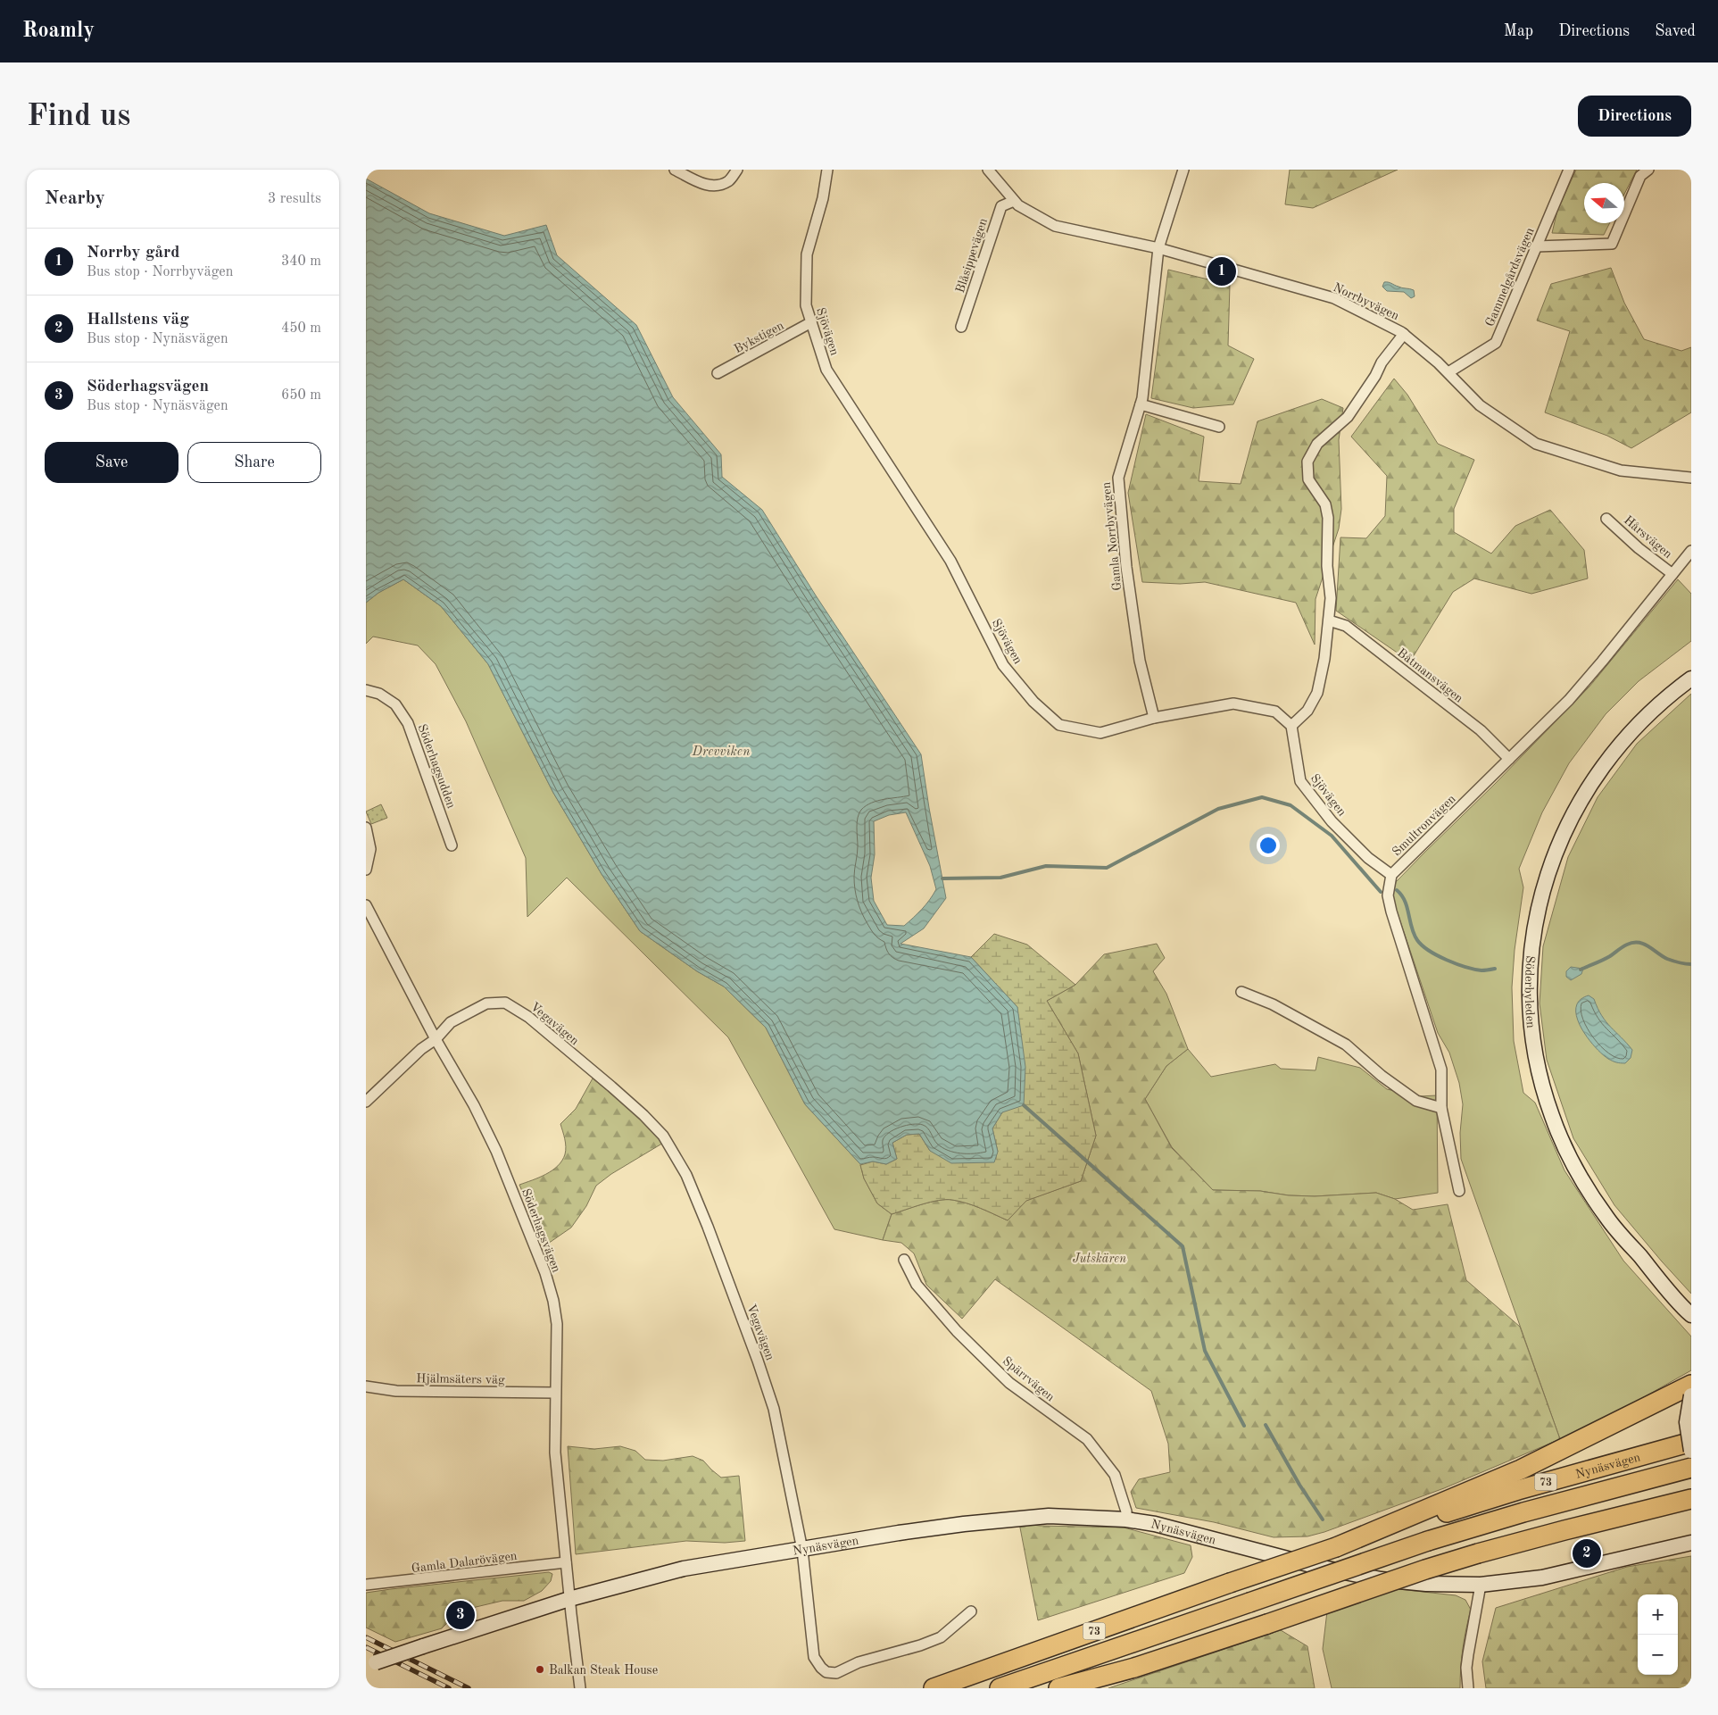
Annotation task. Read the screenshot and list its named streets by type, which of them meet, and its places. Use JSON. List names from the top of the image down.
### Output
{
  "streets": {
    "highway": ["Nynäsvägen", "73"],
    "street": [
      "Blåsippevägen",
      "Gammelgårdsvägen",
      "Norrbyvägen",
      "Sjövägen",
      "Bykstigen",
      "Gamla Norrbyvägen",
      "Hårsvägen",
      "Båtmansvägen",
      "Söderhagsudden",
      "Smultronvägen",
      "Söderbyleden",
      "Vegavägen",
      "Söderhagsvägen",
      "Hjälmsäters väg",
      "Spärrvägen",
      "Gamla Dalarövägen"
    ]
  },
  "crossings": [
    ["Blåsippevägen", "Norrbyvägen"],
    ["Gammelgårdsvägen", "Norrbyvägen"],
    ["Norrbyvägen", "Gamla Norrbyvägen"],
    ["Sjövägen", "Bykstigen"],
    ["Sjövägen", "Gamla Norrbyvägen"],
    ["Sjövägen", "Smultronvägen"],
    ["Hårsvägen", "Smultronvägen"],
    ["Båtmansvägen", "Smultronvägen"],
    ["Vegavägen", "Söderhagsvägen"],
    ["Vegavägen", "Nynäsvägen"],
    ["Söderhagsvägen", "Hjälmsäters väg"],
    ["Söderhagsvägen", "Nynäsvägen"],
    ["Söderhagsvägen", "Gamla Dalarövägen"],
    ["Spärrvägen", "Nynäsvägen"]
  ],
  "water": ["Drevviken"],
  "parks": ["Jutskären"],
  "places": ["Balkan Steak House"],
  "north": "left",
  "page": {
    "header": "Roamly",
    "nav": ["Map", "Directions", "Saved"],
    "buttons": [
      "Directions",
      ["Save", "Share"]
    ],
    "title": "Find us",
    "heading": ["Nearby", "3 results"],
    "list": [
      {
        "mark": "1",
        "name": "Norrby gård",
        "note": "Bus stop · Norrbyvägen",
        "value": "340 m"
      },
      {
        "mark": "2",
        "name": "Hallstens väg",
        "note": "Bus stop · Nynäsvägen",
        "value": "450 m"
      },
      {
        "mark": "3",
        "name": "Söderhagsvägen",
        "note": "Bus stop · Nynäsvägen",
        "value": "650 m"
      }
    ],
    "pins": ["1", "2", "3"],
    "map_buttons": ["+", "−"]
  }
}
